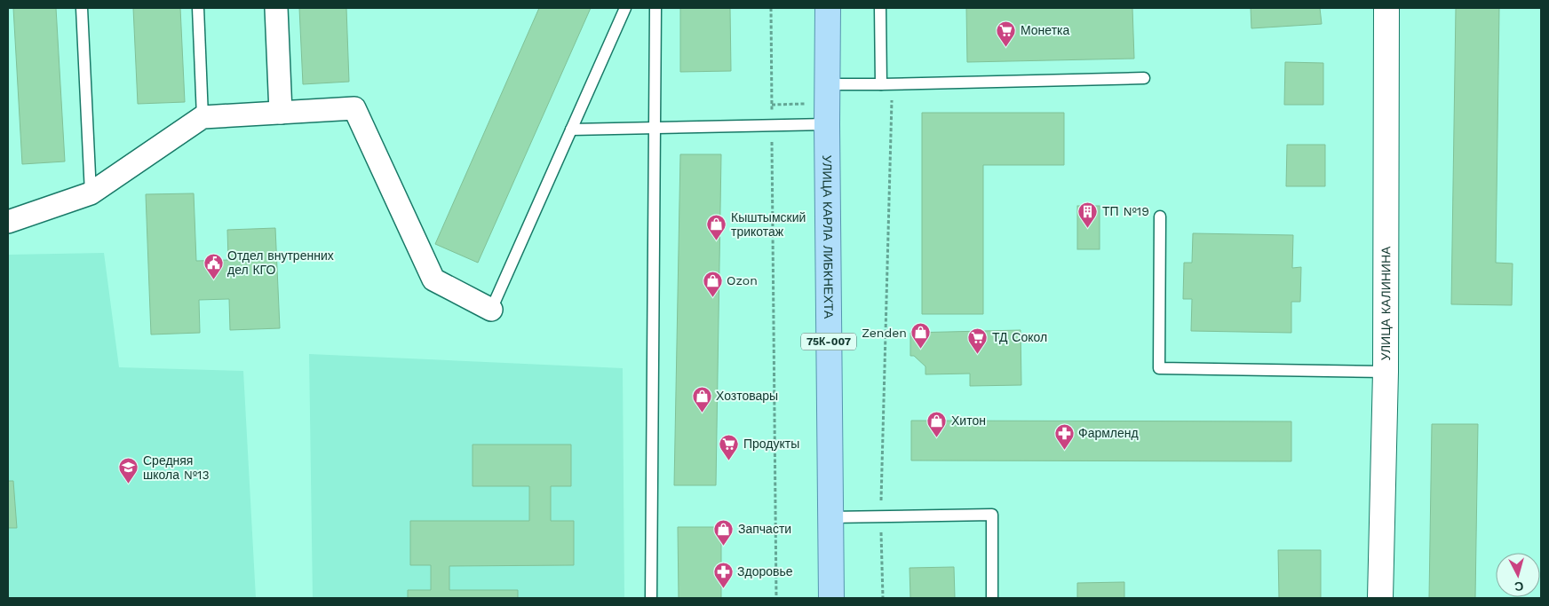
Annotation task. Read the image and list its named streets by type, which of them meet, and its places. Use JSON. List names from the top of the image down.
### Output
{
  "streets": {
    "main road": ["УЛИЦА КАРЛА ЛИБКНЕХТА", "75К-007"],
    "street": ["УЛИЦА КАЛИНИНА"]
  },
  "places": {
    "supermarket": ["Монетка", "ТД Сокол", "Продукты"],
    "building": ["ТП №19"],
    "shop": [
      "Кыштымский трикотаж",
      "Ozon",
      "Zenden",
      "Хозтовары",
      "Хитон",
      "Запчасти"
    ],
    "public building": ["Отдел внутренних дел КГО"],
    "pharmacy": ["Фармленд", "Здоровье"],
    "school or university": ["Средняя школа №13"]
  },
  "north": "bottom"
}
